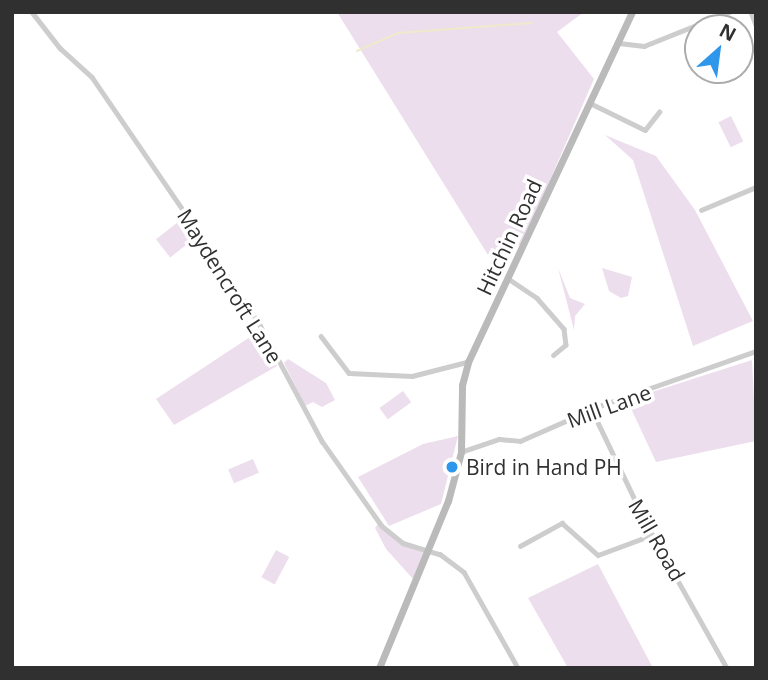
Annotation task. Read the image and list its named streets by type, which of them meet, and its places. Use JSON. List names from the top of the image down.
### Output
{
  "streets": {
    "street": [
      "Hitchin Road",
      "Maydencroft Lane",
      "Mill Lane",
      "Mill Road"
    ]
  },
  "crossings": [
    ["Hitchin Road", "Maydencroft Lane"],
    ["Hitchin Road", "Mill Lane"],
    ["Mill Lane", "Mill Road"]
  ],
  "places": ["Bird in Hand PH"],
  "north": "top right"
}
